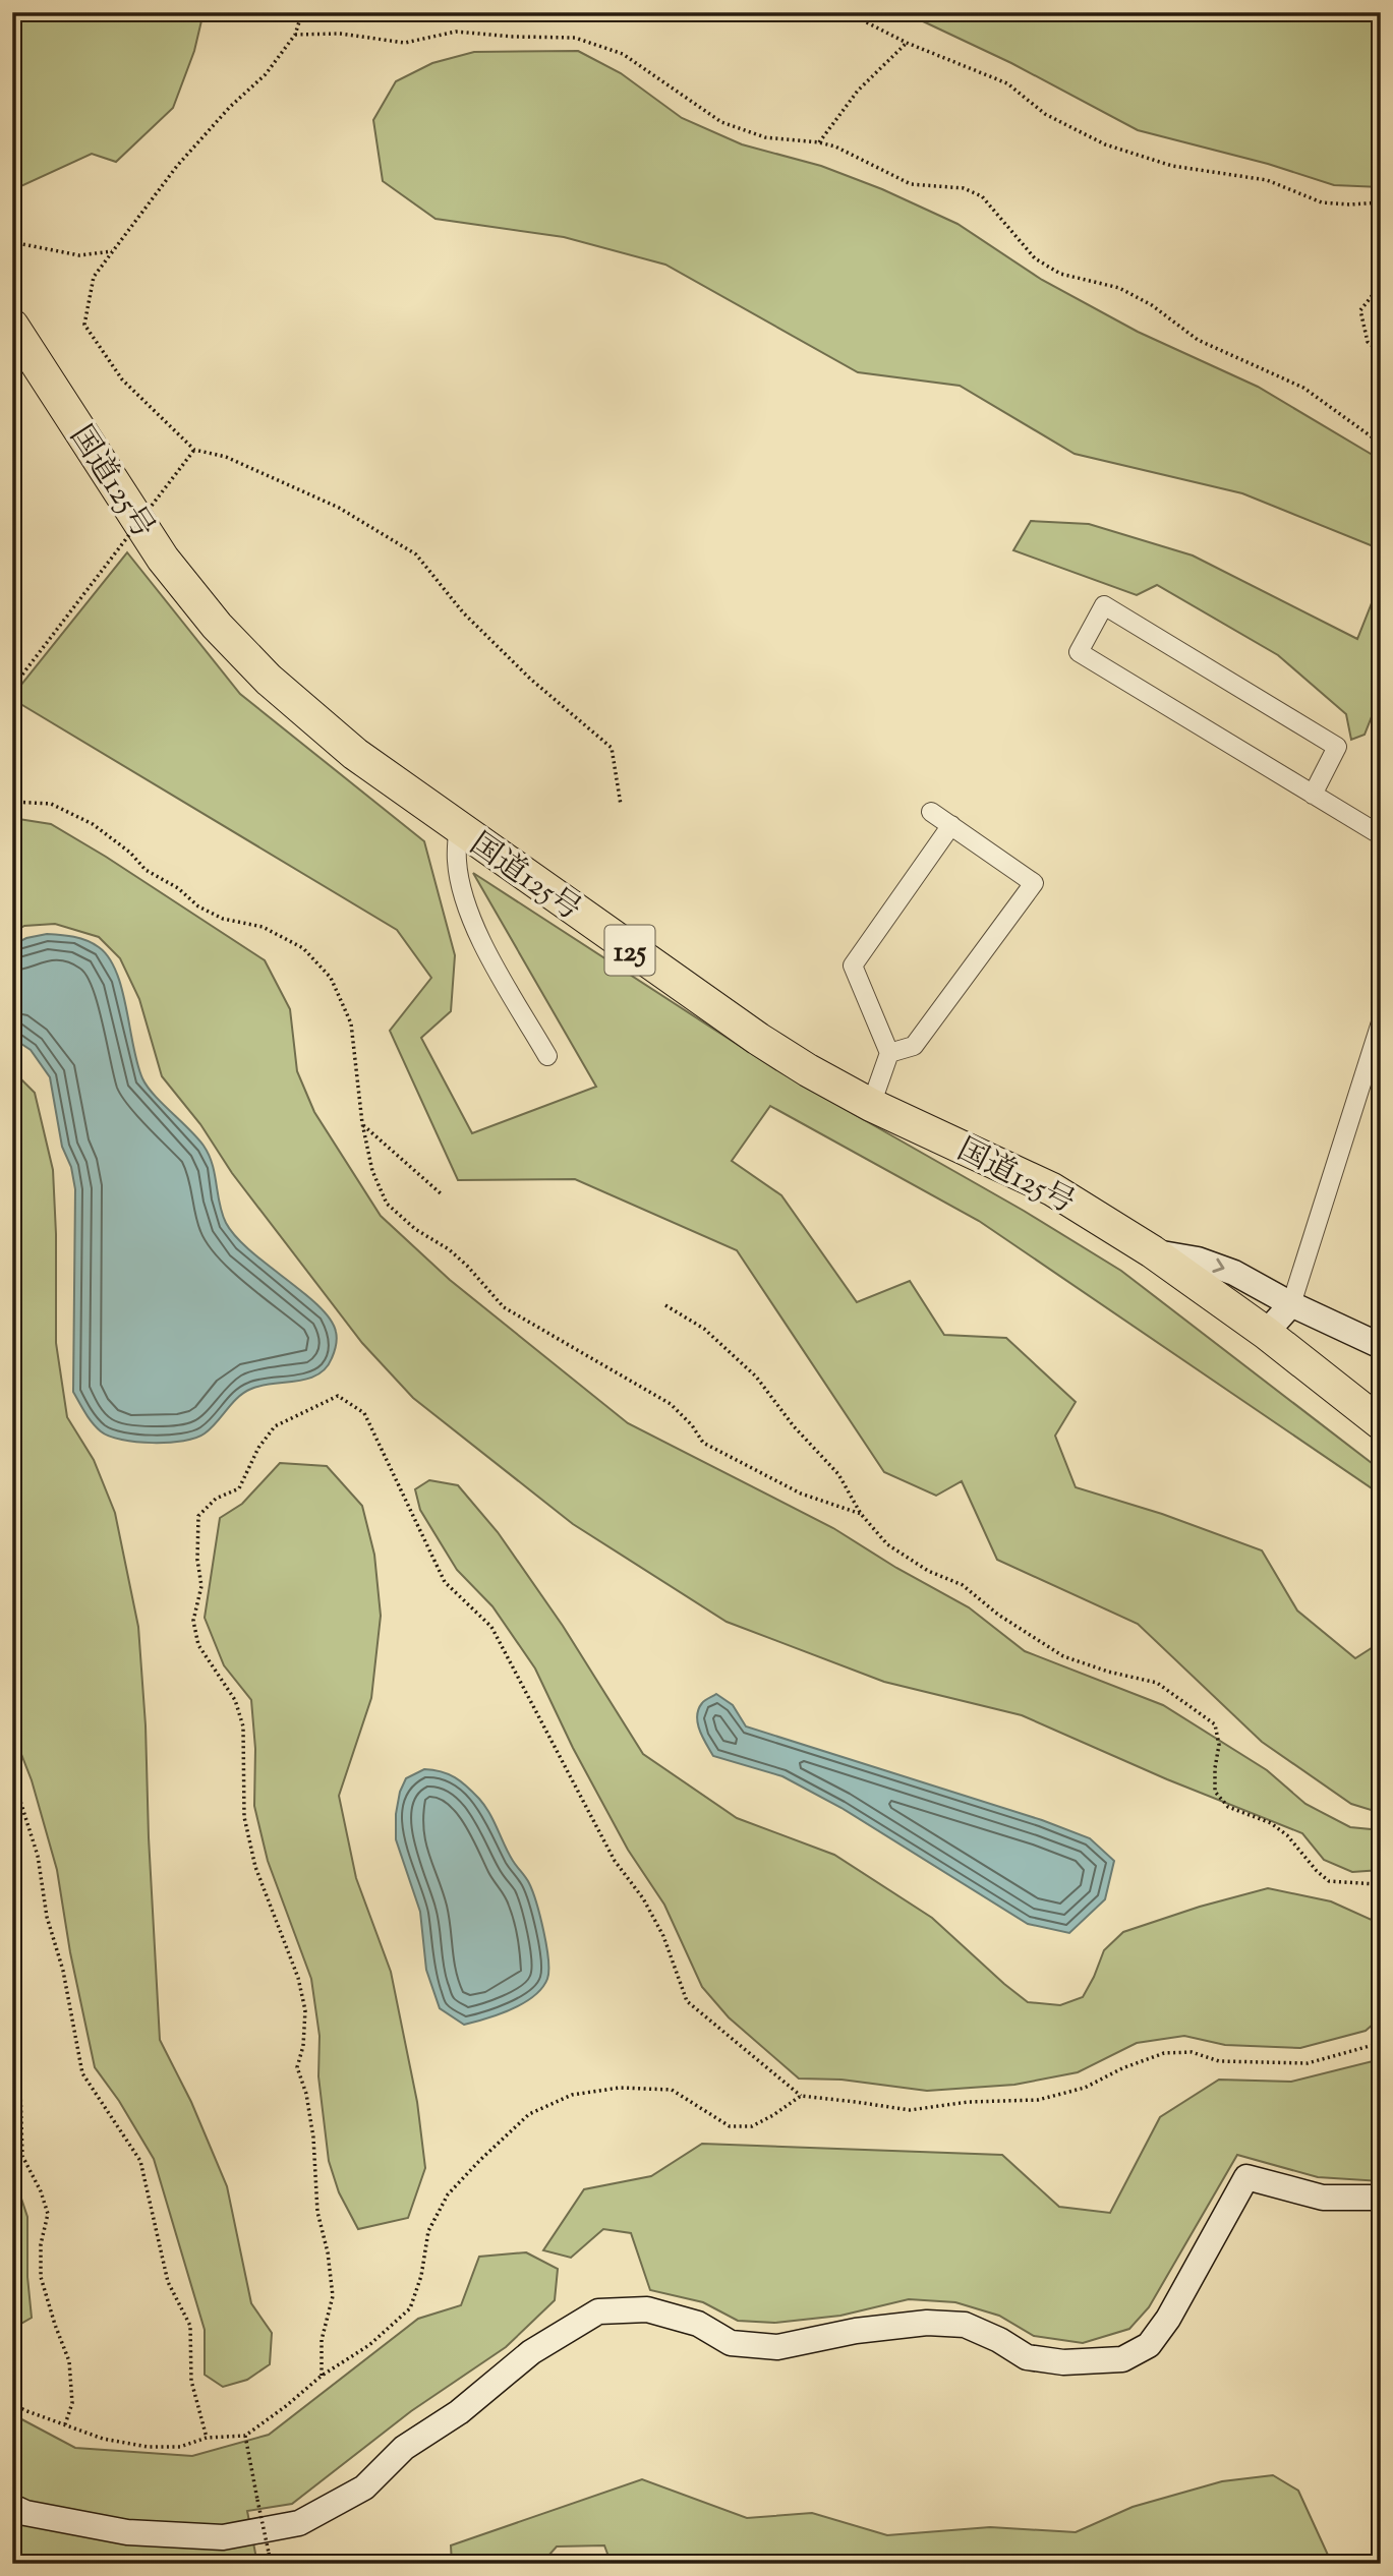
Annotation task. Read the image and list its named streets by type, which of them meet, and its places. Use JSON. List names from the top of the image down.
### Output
{
  "streets": {
    "highway": ["国道125号", "125"]
  }
}
